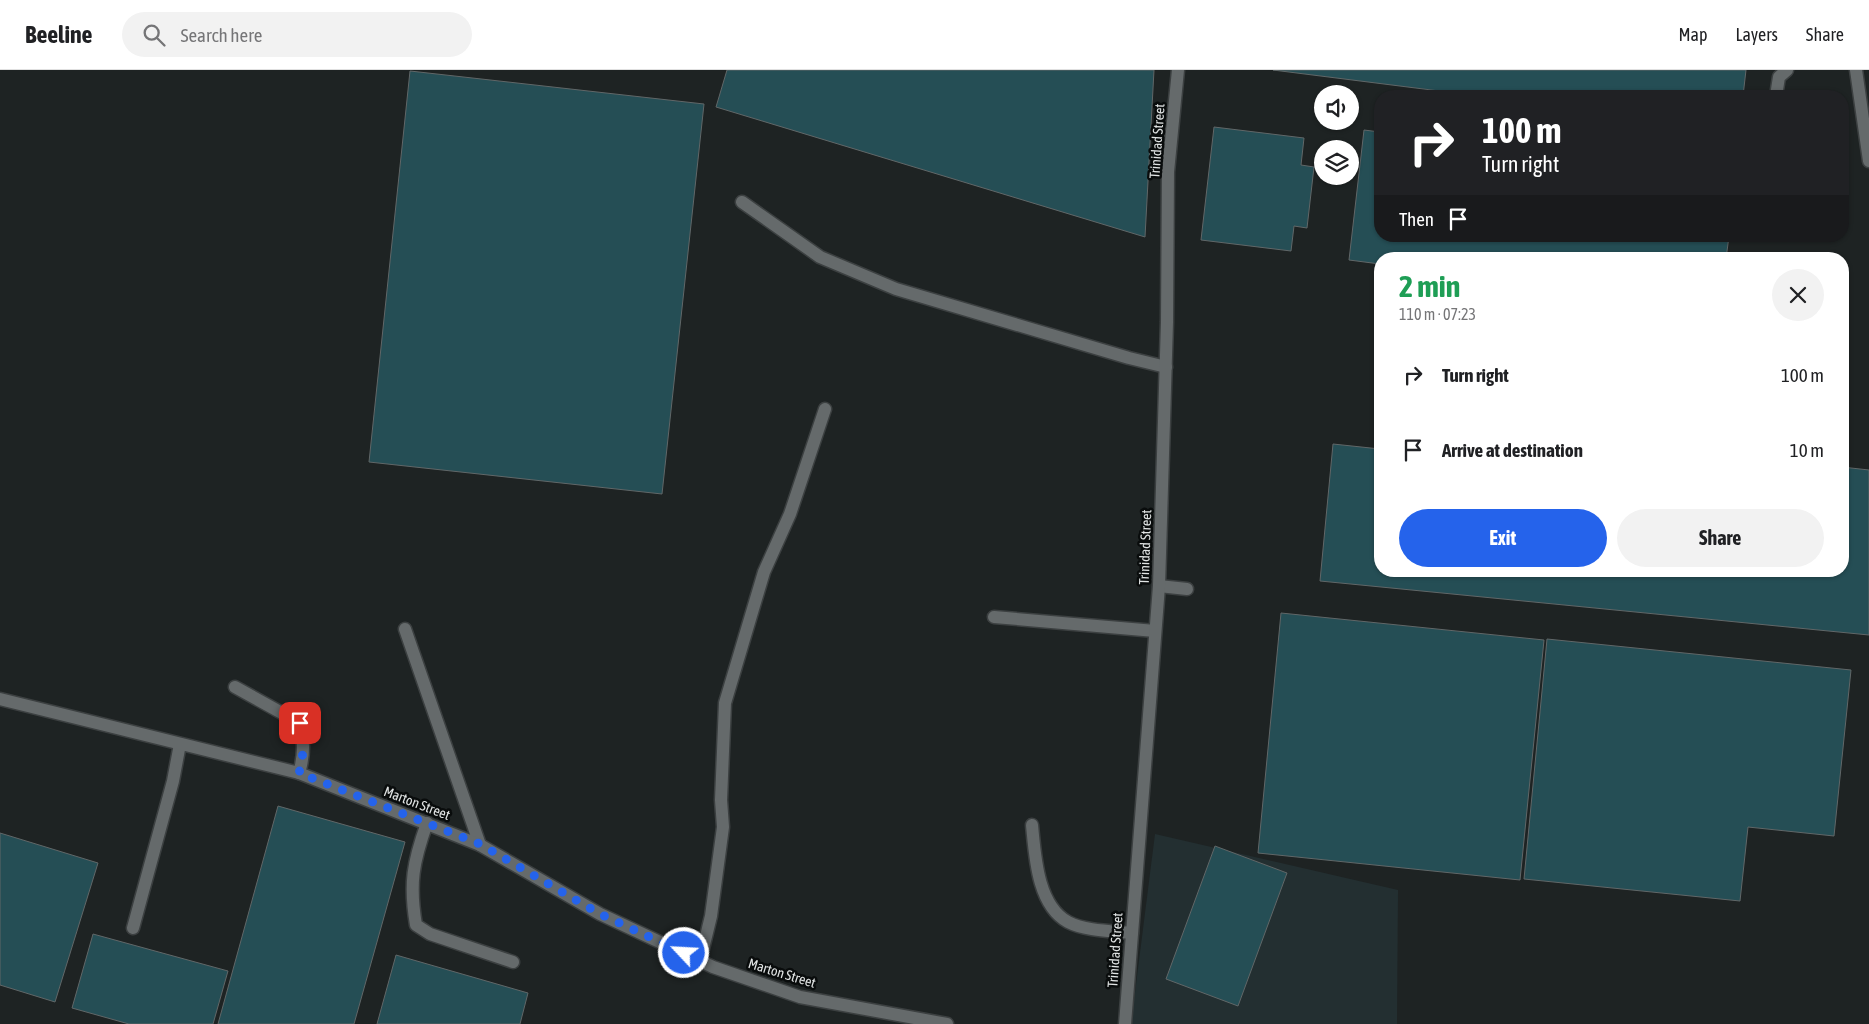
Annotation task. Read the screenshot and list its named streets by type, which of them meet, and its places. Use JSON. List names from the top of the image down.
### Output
{
  "streets": {
    "street": ["Trinidad Street", "Marton Street"]
  },
  "page": {
    "header": "Beeline",
    "search": "Search here",
    "nav": ["Map", "Layers", "Share"],
    "turn": ["100 m", "Turn right"],
    "then": "Then",
    "heading": ["2 min", "110 m · 07:23"],
    "list": [
      {
        "name": "Turn right",
        "value": "100 m"
      },
      {
        "name": "Arrive at destination",
        "value": "10 m"
      }
    ],
    "buttons": ["Exit", "Share"]
  }
}
